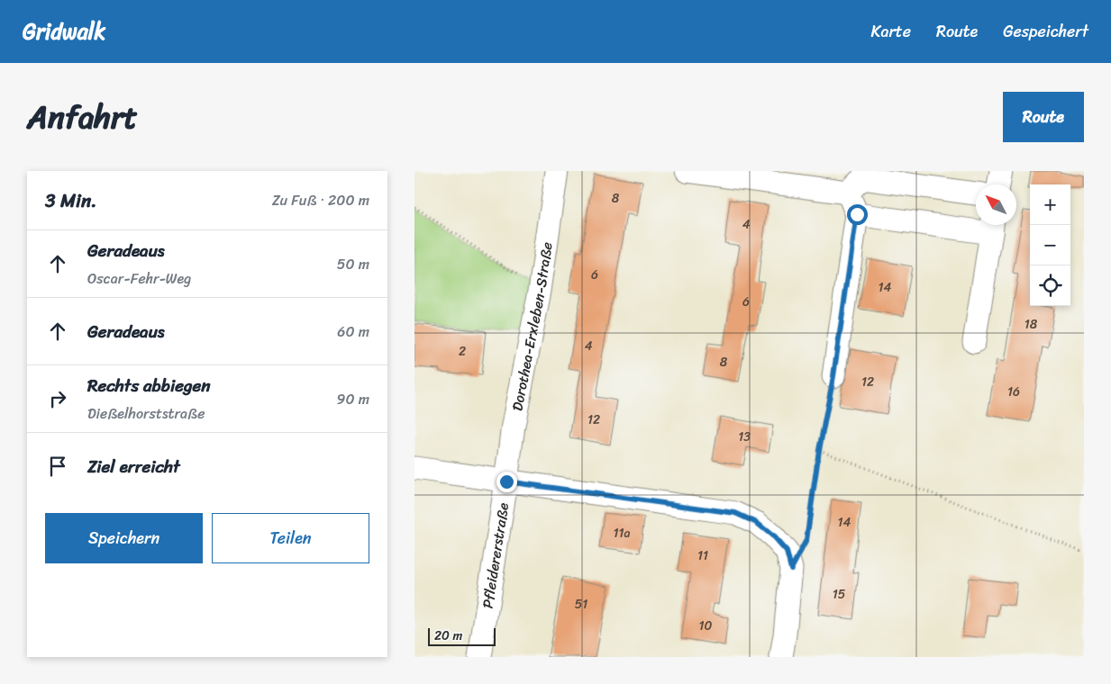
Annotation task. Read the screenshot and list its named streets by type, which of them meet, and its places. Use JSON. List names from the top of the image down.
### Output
{
  "streets": {
    "street": ["Dorothea-Erxleben-Straße", "Pfleidererstraße"]
  },
  "crossings": [
    ["Dorothea-Erxleben-Straße", "Pfleidererstraße"]
  ],
  "house_numbers": [
    "8",
    "4",
    "6",
    "14",
    "6",
    "18",
    "4",
    "2",
    "8",
    "12",
    "16",
    "12",
    "13",
    "14",
    "11a",
    "11",
    "15",
    "51",
    "10"
  ],
  "scale_bar": "20 m",
  "north": "top left",
  "page": {
    "header": "Gridwalk",
    "nav": ["Karte", "Route", "Gespeichert"],
    "title": "Anfahrt",
    "buttons": [
      "Route",
      ["Speichern", "Teilen"]
    ],
    "heading": ["3 Min.", "Zu Fuß · 200 m"],
    "map_buttons": ["+", "−"],
    "list": [
      ["Geradeaus", "Oscar-Fehr-Weg", "50 m"],
      ["Geradeaus", "60 m"],
      ["Rechts abbiegen", "Dießelhorststraße", "90 m"],
      "Ziel erreicht"
    ],
    "scale": "20 m"
  }
}
